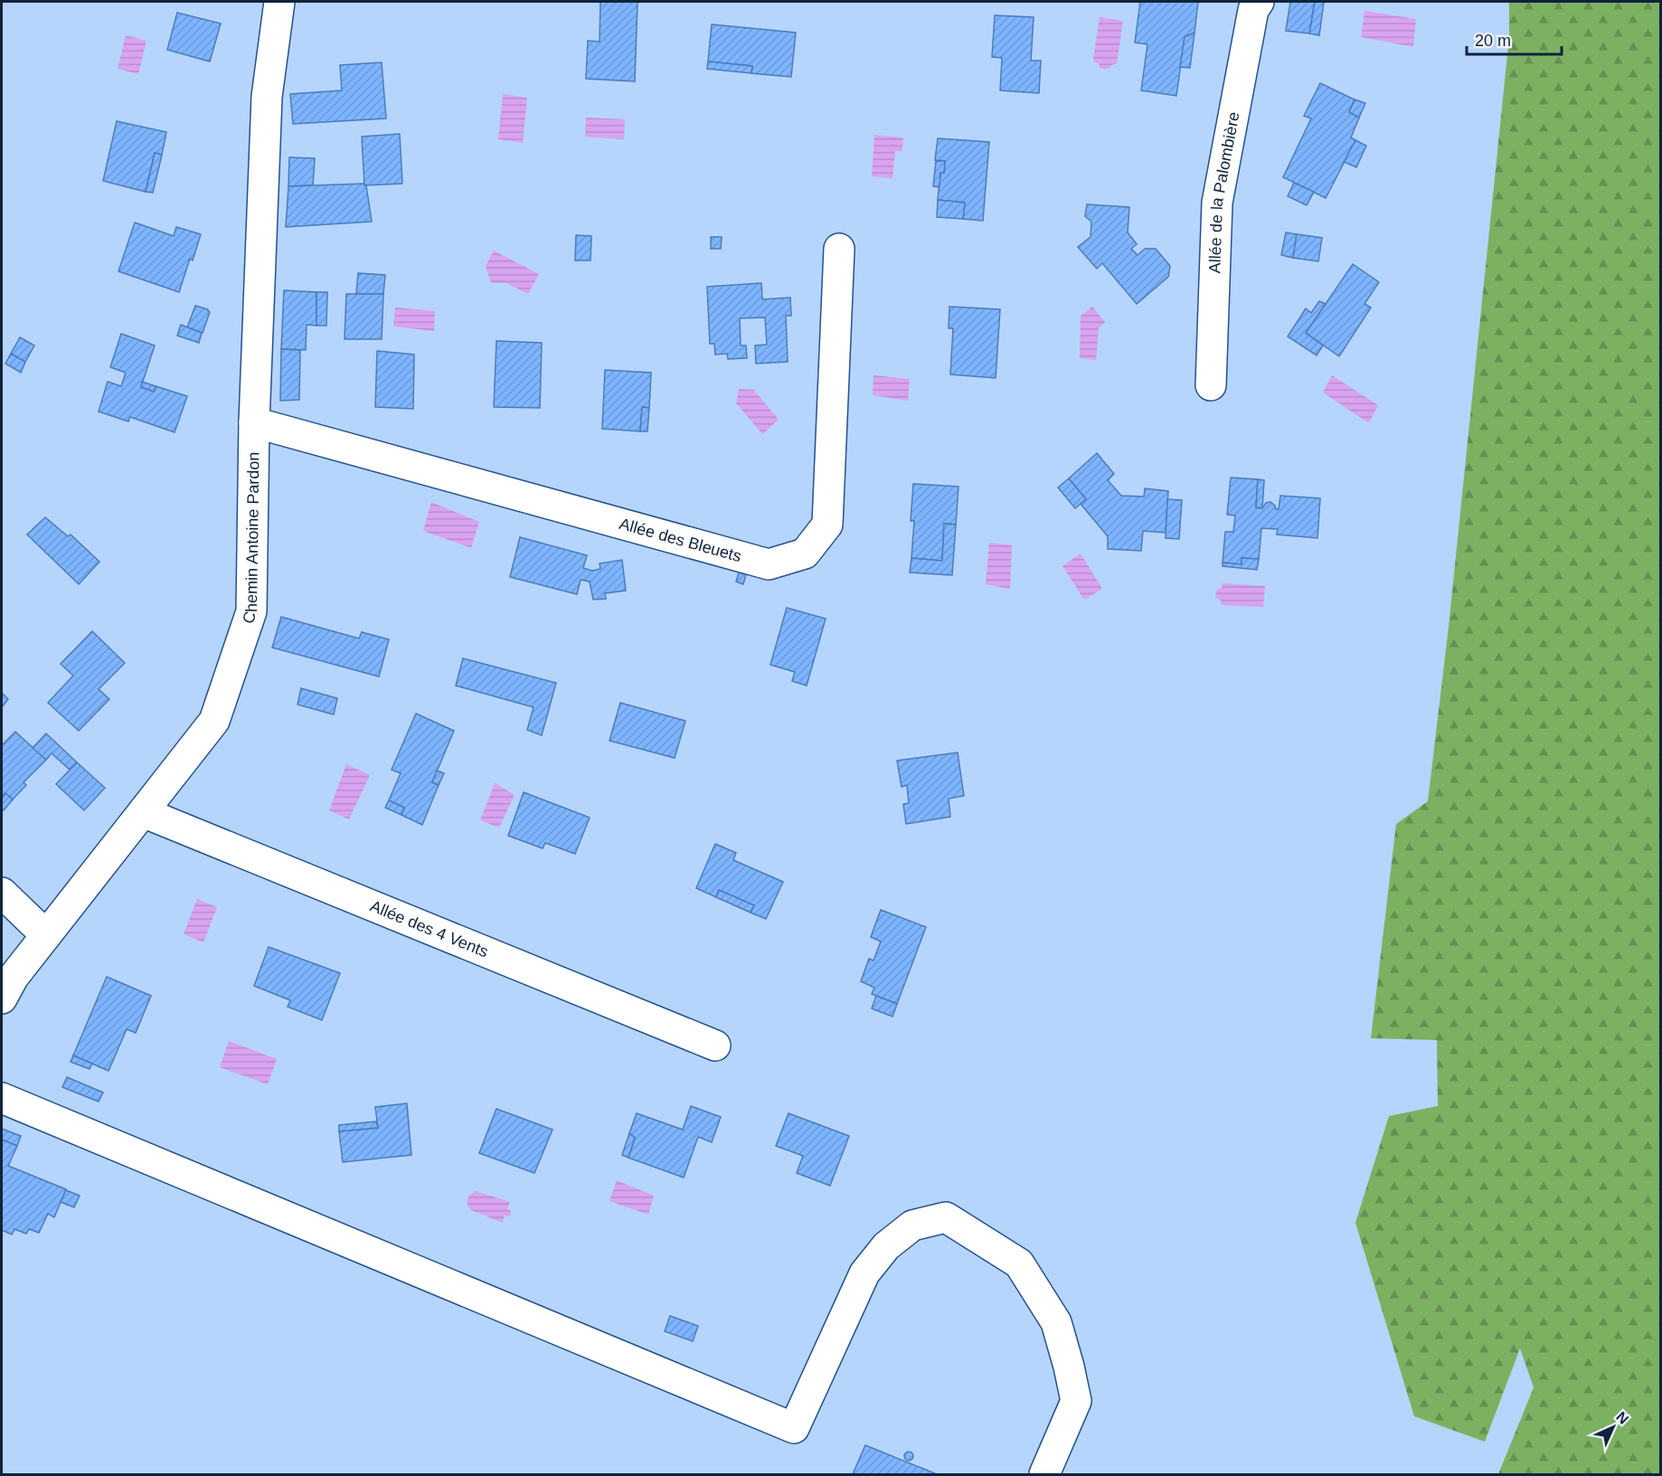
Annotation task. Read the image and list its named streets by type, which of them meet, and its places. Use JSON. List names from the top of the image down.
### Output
{
  "streets": {
    "street": [
      "Allée de la Palombière",
      "Chemin Antoine Pardon",
      "Allée des Bleuets",
      "Allée des 4 Vents"
    ]
  },
  "crossings": [
    ["Chemin Antoine Pardon", "Allée des Bleuets"],
    ["Chemin Antoine Pardon", "Allée des 4 Vents"]
  ],
  "scale_bar": "20 m",
  "north": "top right"
}
